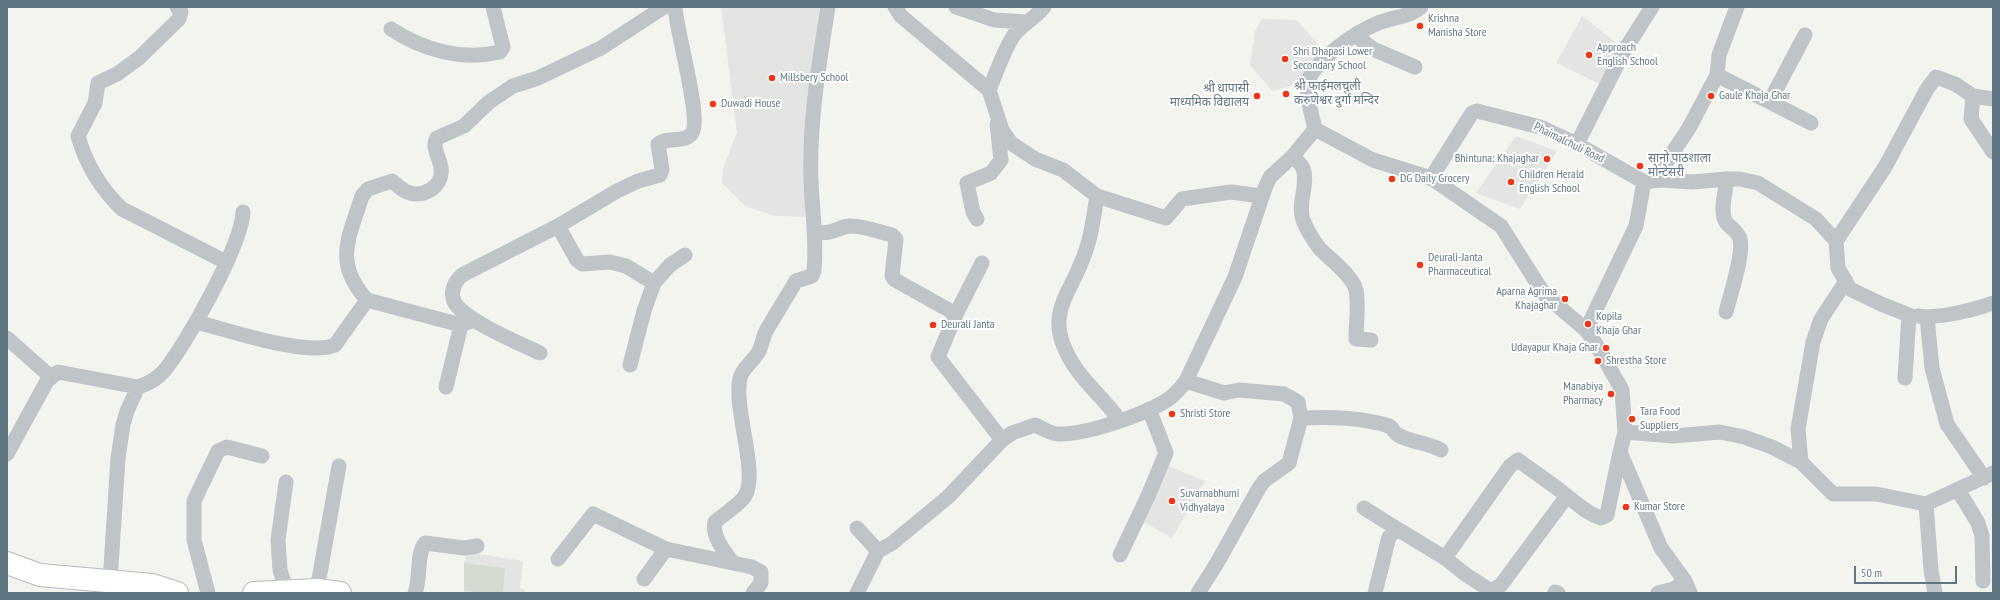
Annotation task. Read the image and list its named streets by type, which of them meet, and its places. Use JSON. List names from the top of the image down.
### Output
{
  "streets": {
    "street": ["Phaimalchuli Road"]
  },
  "places": [
    "Krishna Manisha Store",
    "Approach English School",
    "Shri Dhapasi Lower Secondary School",
    "Millsbery School",
    "श्री फाईमलचुली करुणेश्वर दुर्गा मन्दिर",
    "श्री धापासी माध्यमिक विद्यालय",
    "Gaule Khaja Ghar",
    "Duwadi House",
    "Bhintuna: Khajaghar",
    "सानो पाठशाला मोन्टेसरी",
    "DG Daily Grocery",
    "Children Herald English School",
    "Deurali-Janta Pharmaceutical",
    "Aparna Agrima Khajaghar",
    "Kopila Khaja Ghar",
    "Deurali Janta",
    "Udayapur Khaja Ghar",
    "Shrestha Store",
    "Manabiya Pharmacy",
    "Shristi Store",
    "Tara Food Suppliers",
    "Suvarnabhumi Vidhyalaya",
    "Kumar Store"
  ],
  "scale_bar": "50 m"
}
